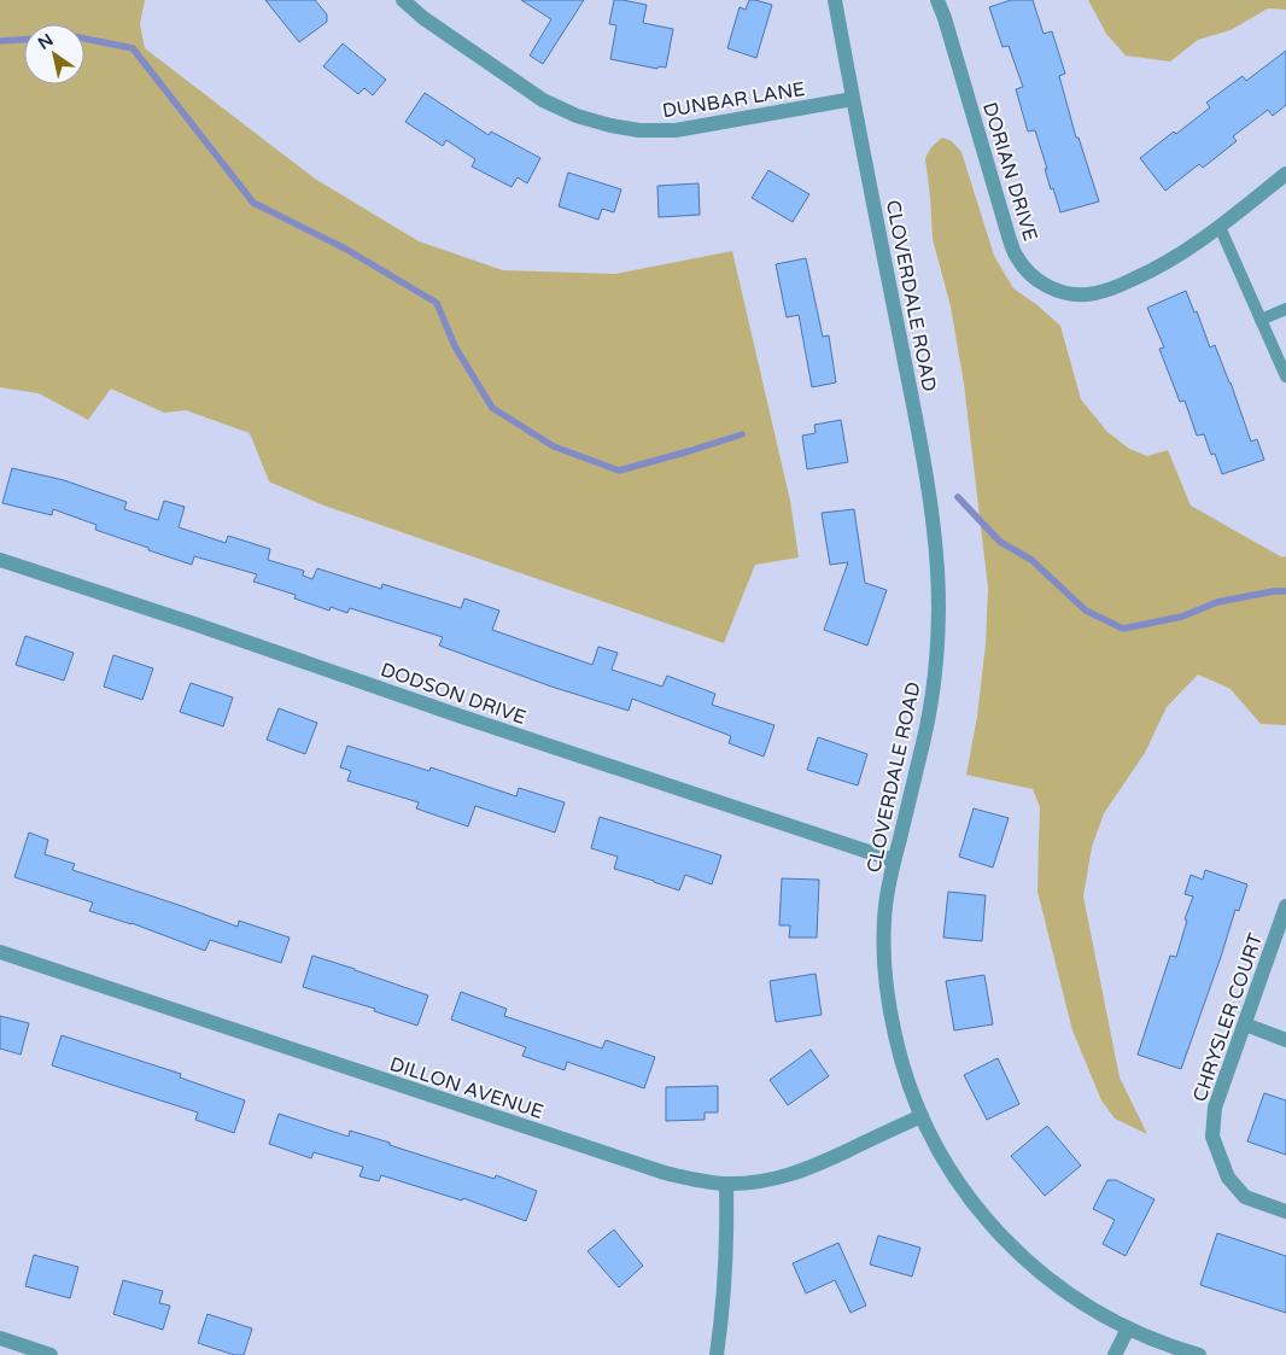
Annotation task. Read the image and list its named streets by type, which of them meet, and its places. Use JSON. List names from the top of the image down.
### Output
{
  "streets": {
    "street": [
      "DUNBAR LANE",
      "DORIAN DRIVE",
      "CLOVERDALE ROAD",
      "DODSON DRIVE",
      "CHRYSLER COURT",
      "DILLON AVENUE"
    ]
  },
  "crossings": [
    ["DUNBAR LANE", "CLOVERDALE ROAD"],
    ["CLOVERDALE ROAD", "DODSON DRIVE"],
    ["CLOVERDALE ROAD", "DILLON AVENUE"]
  ],
  "north": "top left"
}
